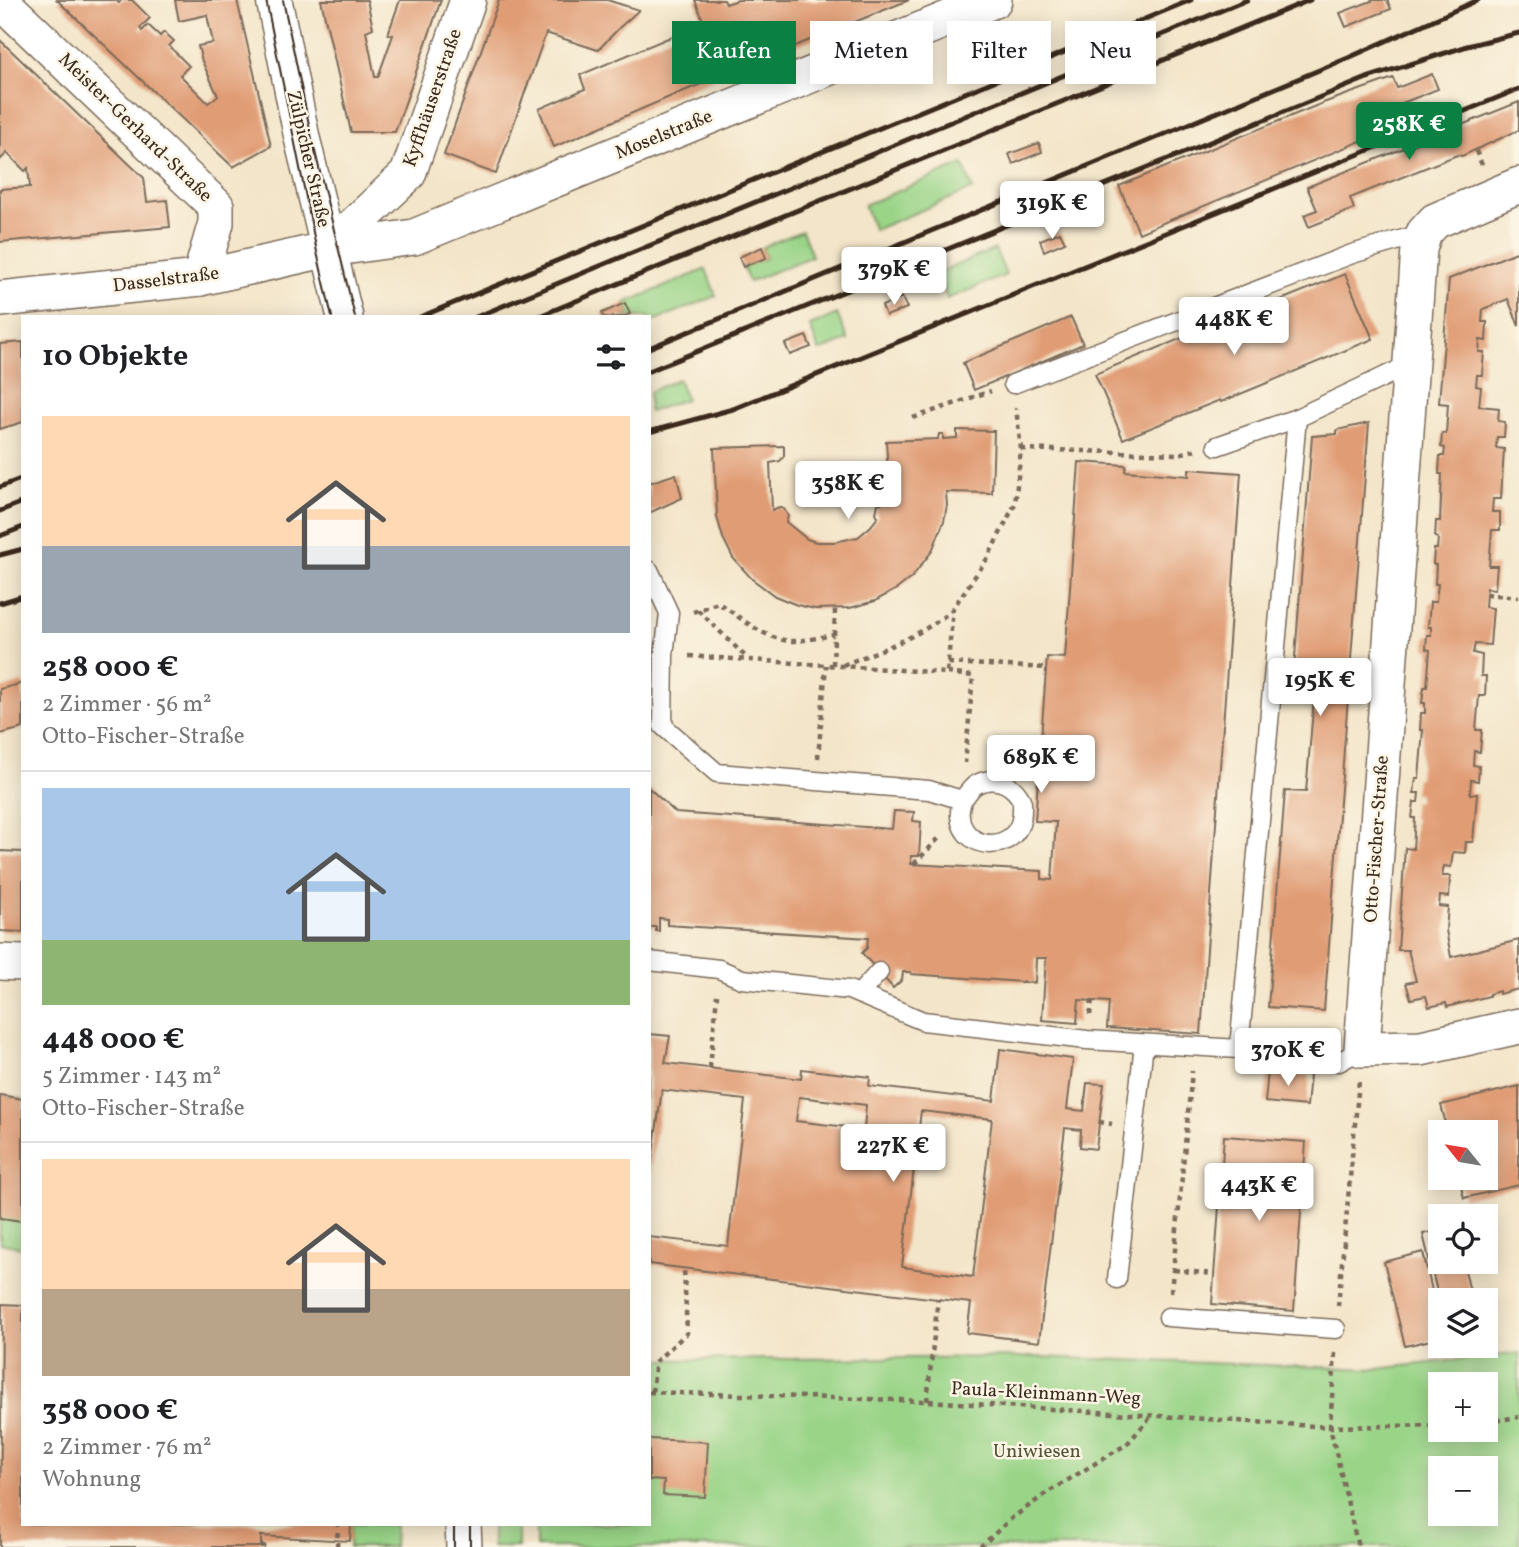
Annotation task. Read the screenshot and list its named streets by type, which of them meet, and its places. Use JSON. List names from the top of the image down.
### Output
{
  "streets": {
    "street": [
      "Kyffhäuserstraße",
      "Meister-Gerhard-Straße",
      "Moselstraße",
      "Zülpicher Straße",
      "Dasselstraße",
      "Otto-Fischer-Straße"
    ],
    "path": ["Paula-Kleinmann-Weg"]
  },
  "crossings": [
    ["Kyffhäuserstraße", "Moselstraße"],
    ["Kyffhäuserstraße", "Zülpicher Straße"],
    ["Kyffhäuserstraße", "Dasselstraße"],
    ["Meister-Gerhard-Straße", "Dasselstraße"],
    ["Moselstraße", "Zülpicher Straße"],
    ["Moselstraße", "Dasselstraße"],
    ["Zülpicher Straße", "Dasselstraße"]
  ],
  "parks": ["Uniwiesen"],
  "north": "top left",
  "page": {
    "chip": [
      "Kaufen",
      "Mieten",
      "Filter",
      "Neu"
    ],
    "price": [
      "258K €",
      "319K €",
      "379K €",
      "448K €",
      "358K €",
      "195K €",
      "689K €",
      "370K €",
      "227K €",
      "443K €"
    ],
    "heading": "10 Objekte",
    "list": [
      {
        "name": "258 000 €",
        "note": "2 Zimmer · 56 m² · Otto-Fischer-Straße"
      },
      {
        "name": "448 000 €",
        "note": "5 Zimmer · 143 m² · Otto-Fischer-Straße"
      },
      {
        "name": "358 000 €",
        "note": "2 Zimmer · 76 m² · Wohnung"
      }
    ],
    "map_buttons": ["+", "−"]
  }
}
